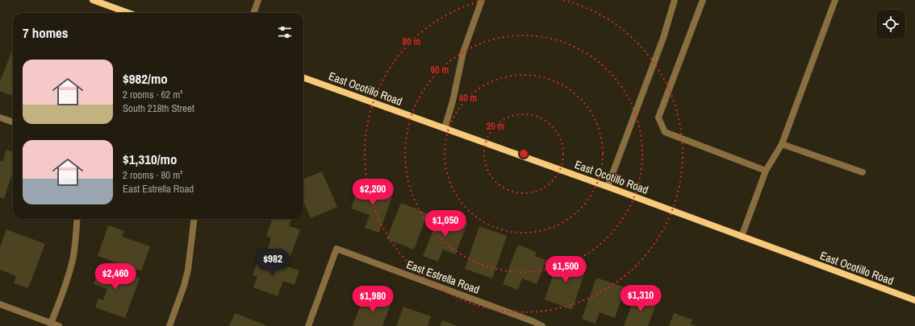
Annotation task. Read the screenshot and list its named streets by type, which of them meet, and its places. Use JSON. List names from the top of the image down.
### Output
{
  "streets": {
    "main road": ["East Ocotillo Road"],
    "street": ["East Estrella Road"]
  },
  "page": {
    "heading": "7 homes",
    "list": [
      {
        "name": "$982/mo",
        "note": "2 rooms · 62 m² · South 218th Street"
      },
      {
        "name": "$1,310/mo",
        "note": "2 rooms · 80 m² · East Estrella Road"
      }
    ],
    "price": [
      "$2,200",
      "$1,050",
      "$982",
      "$1,500",
      "$2,460",
      "$1,310",
      "$1,980"
    ]
  },
  "rings": [
    "80 m",
    "60 m",
    "40 m",
    "20 m"
  ]
}
